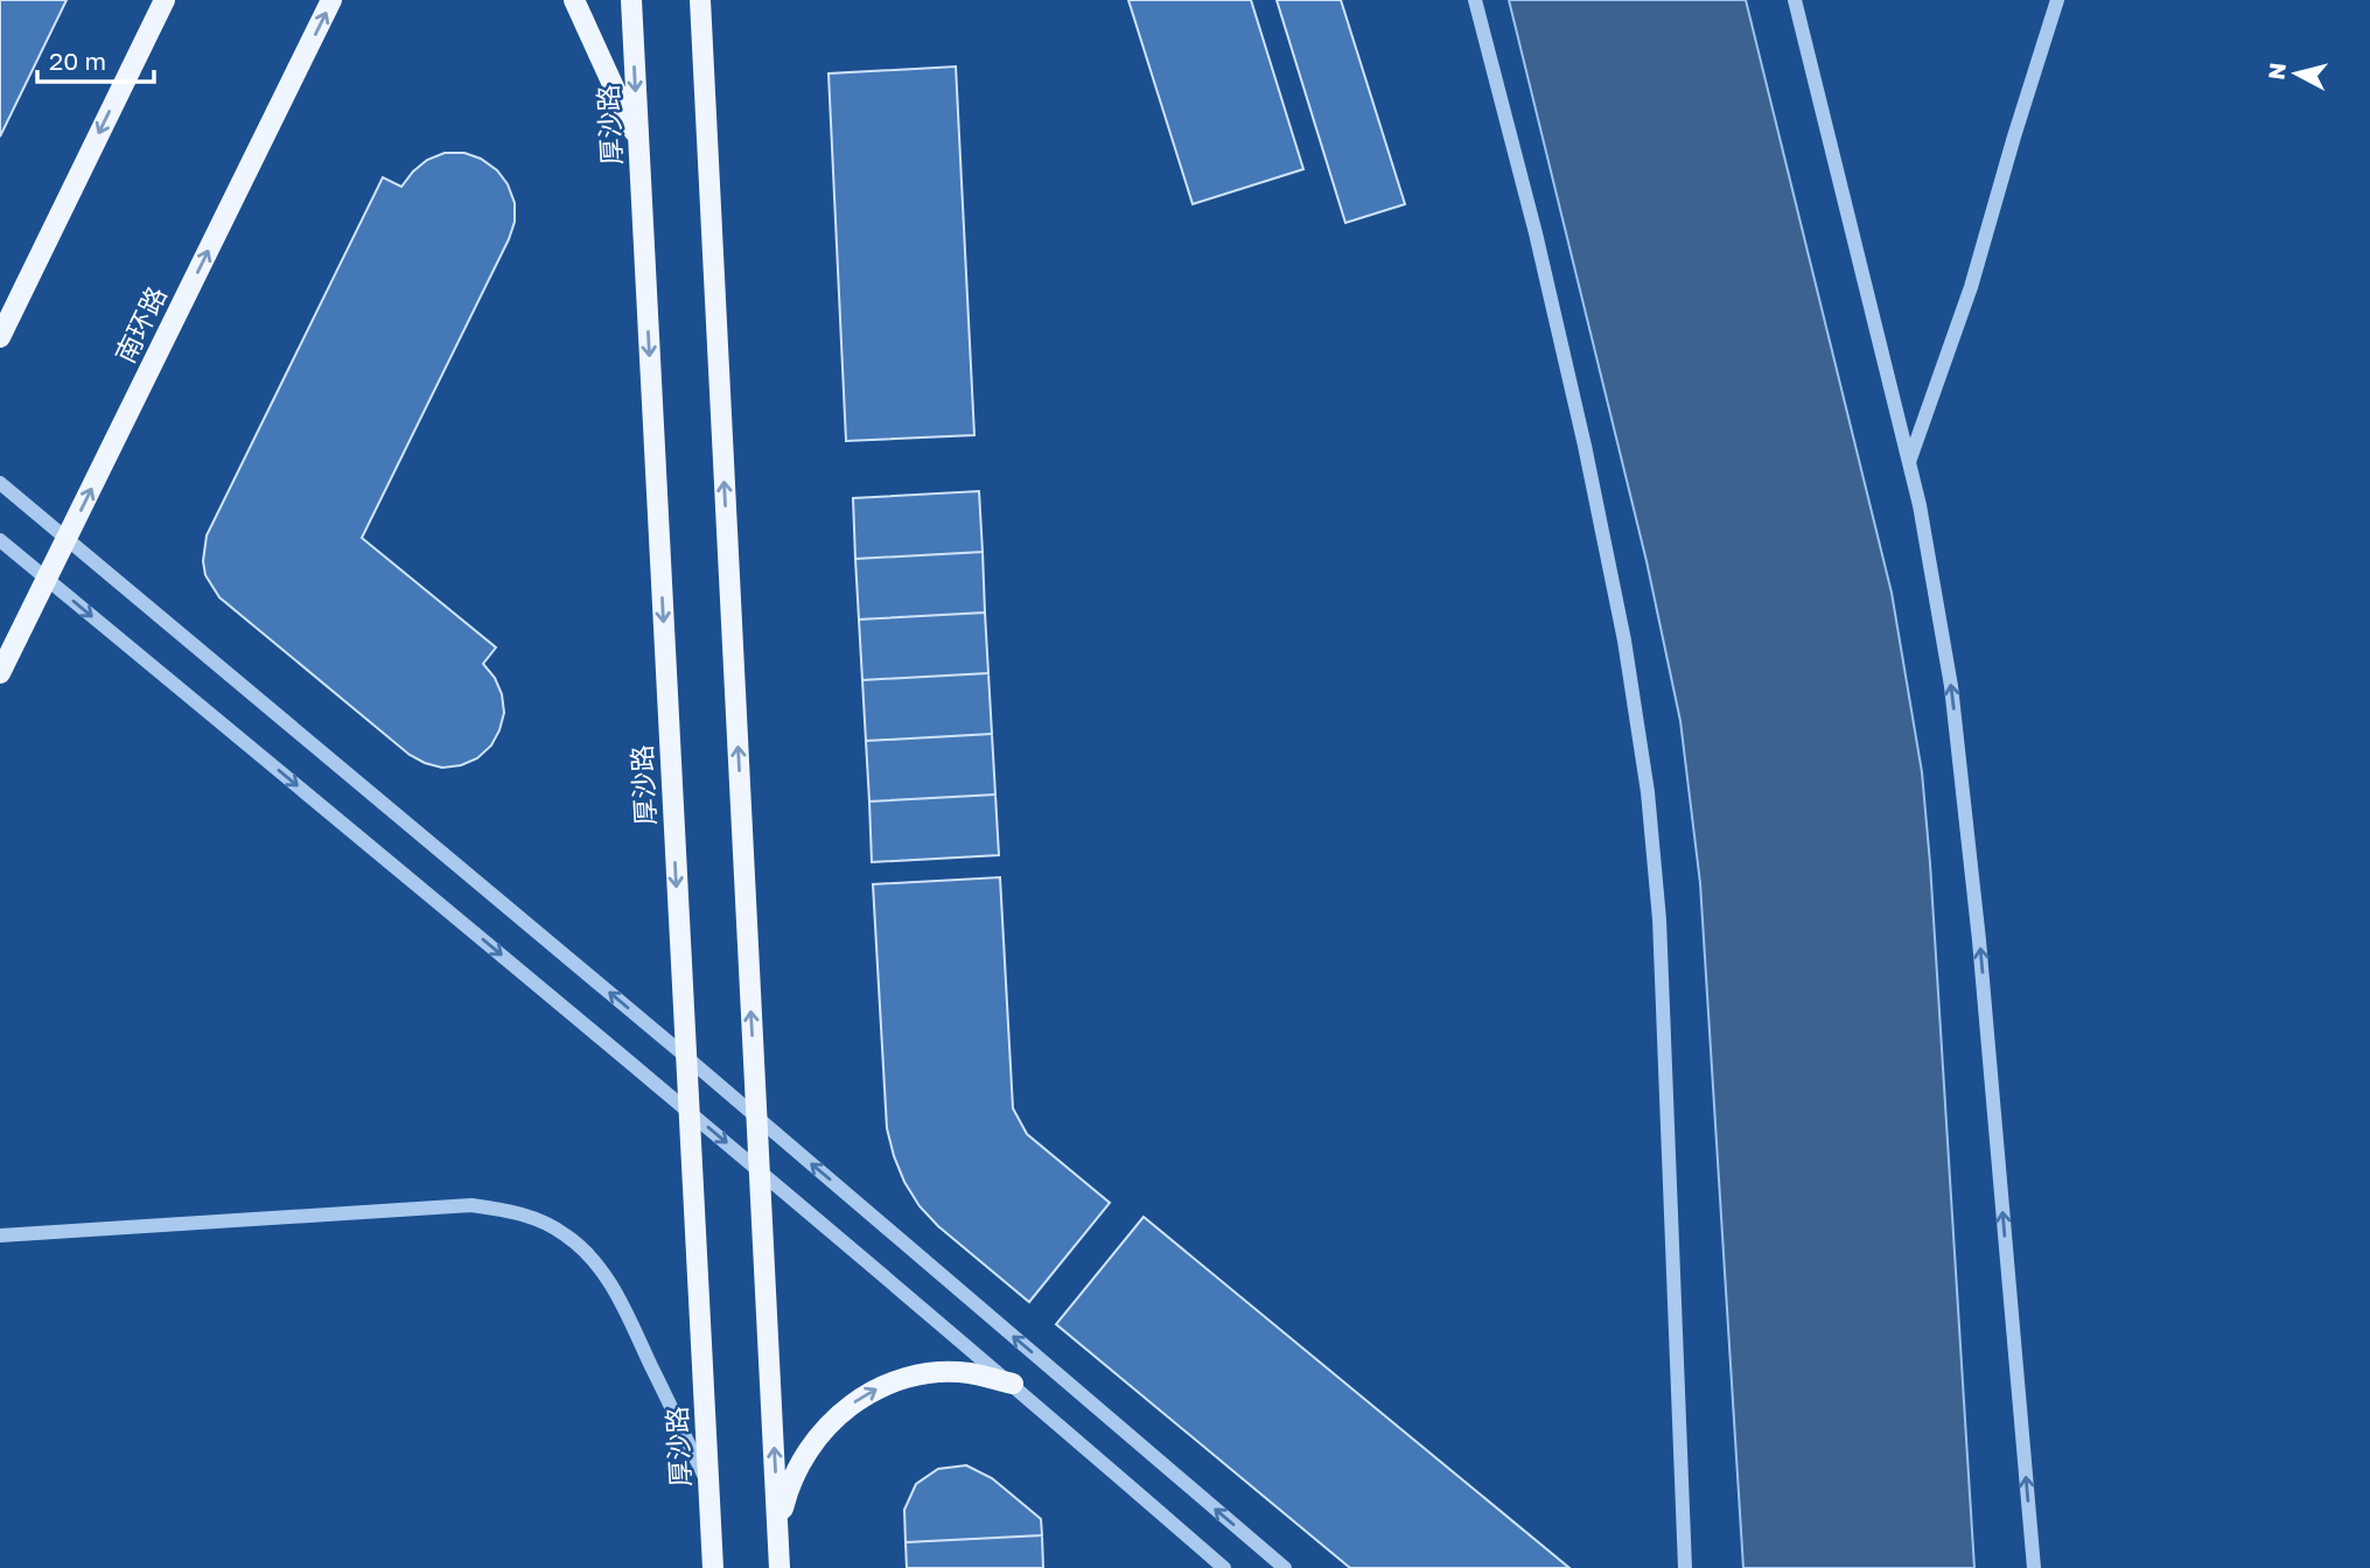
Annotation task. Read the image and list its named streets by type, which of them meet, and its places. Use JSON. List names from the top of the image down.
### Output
{
  "streets": {
    "main road": ["厚沙路", "南环路"]
  },
  "scale_bar": "20 m",
  "north": "left"
}
